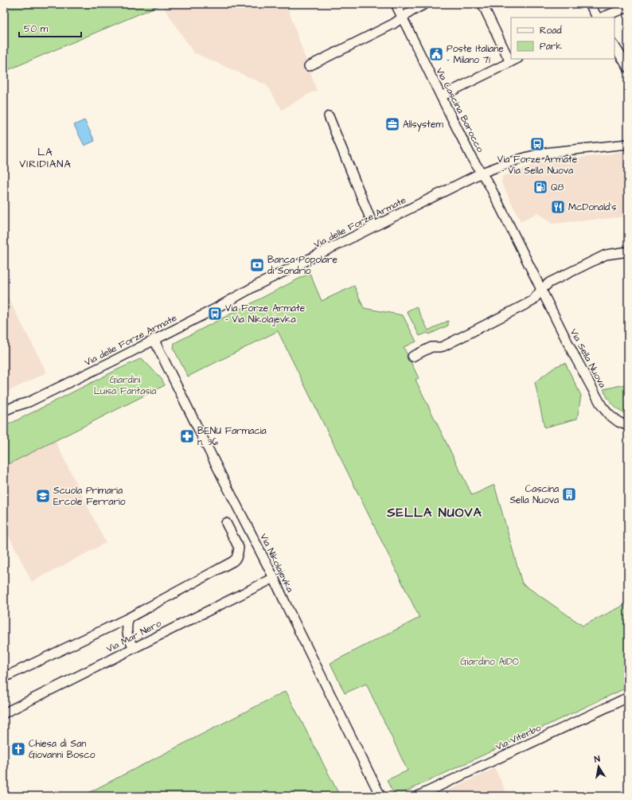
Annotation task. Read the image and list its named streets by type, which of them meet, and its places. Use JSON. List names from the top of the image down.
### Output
{
  "streets": {
    "street": [
      "Via Cascina Barocco",
      "Via delle Forze Armate",
      "Via Sella Nuova",
      "Via Nikolajevka",
      "Via Mar Nero",
      "Via Viterbo"
    ]
  },
  "crossings": [
    ["Via Cascina Barocco", "Via delle Forze Armate"],
    ["Via Cascina Barocco", "Via Sella Nuova"],
    ["Via delle Forze Armate", "Via Sella Nuova"],
    ["Via delle Forze Armate", "Via Nikolajevka"],
    ["Via Nikolajevka", "Via Mar Nero"]
  ],
  "districts": ["LA VIRIDIANA", "SELLA NUOVA"],
  "parks": ["Giardini Luisa Fantasia", "Giardino AIDO"],
  "places": {
    "public building": ["Poste Italiane - Milano 71"],
    "office": ["Allsystem"],
    "bus stop": ["Via Forze Armate - Via Sella Nuova", "Via Forze Armate - Via Nikolajevka"],
    "fuel station": ["Q8"],
    "restaurant": ["McDonald's"],
    "bank": ["Banca Popolare di Sondrio"],
    "pharmacy": ["BENU Farmacia n. 36"],
    "building": ["Cascina Sella Nuova"],
    "school or university": ["Scuola Primaria Ercole Ferrario"],
    "church": ["Chiesa di San Giovanni Bosco"]
  },
  "legend": ["Road", "Park"],
  "scale_bar": "50 m",
  "north": "top"
}
